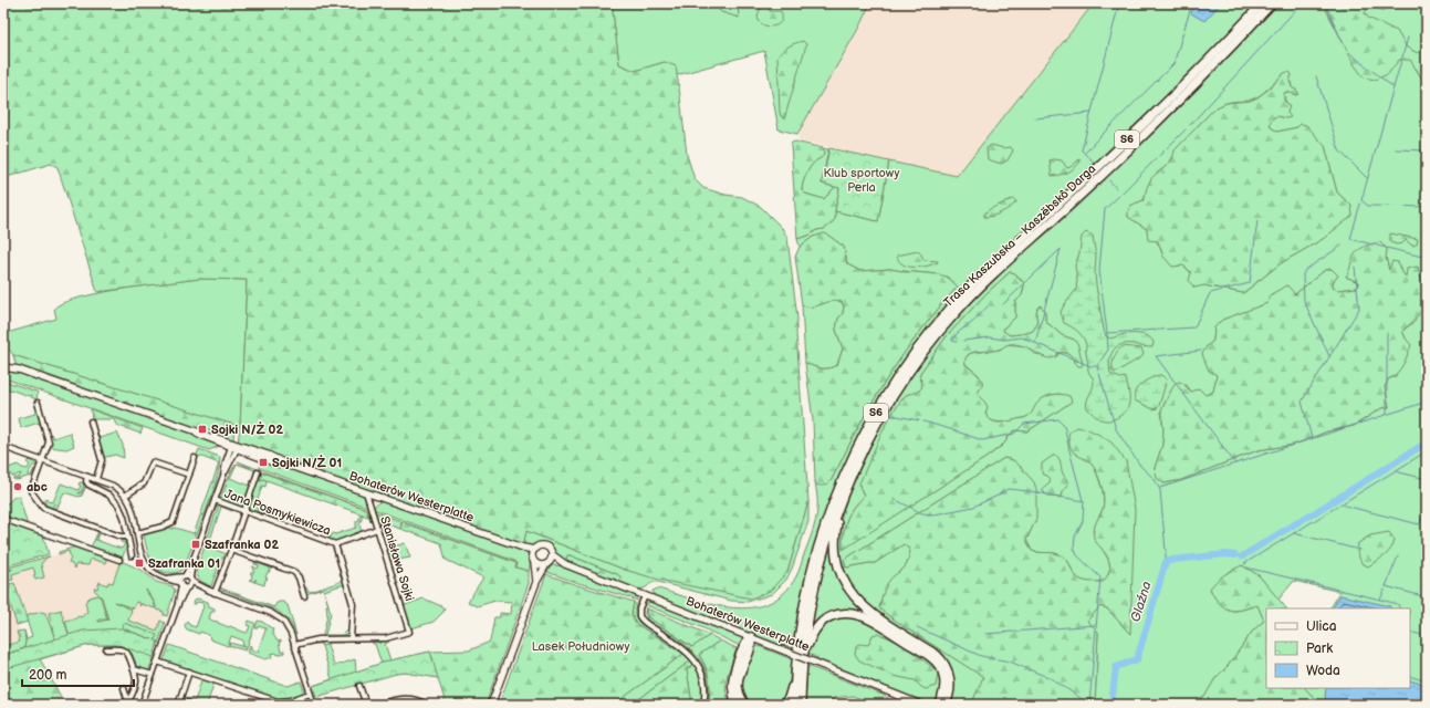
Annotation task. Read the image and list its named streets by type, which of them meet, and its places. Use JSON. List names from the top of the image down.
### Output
{
  "streets": {
    "highway": ["S6", "Trasa Kaszubska – Kaszëbskô Darga"],
    "main road": ["Bohaterów Westerplatte"],
    "street": ["Jana Posmykiewicza", "Stanisława Sojki"]
  },
  "crossings": [
    ["Bohaterów Westerplatte", "Stanisława Sojki"],
    ["Jana Posmykiewicza", "Stanisława Sojki"]
  ],
  "water": ["Glaźna"],
  "parks": ["Klub sportowy Perla", "Lasek Południowy"],
  "places": {
    "transit": [
      "Sojki N/Ż 02",
      "Sojki N/Ż 01",
      "Szafranka 02",
      "Szafranka 01"
    ],
    "other": ["abc"]
  },
  "legend": ["Ulica", "Park", "Woda"],
  "scale_bar": "200 m"
}
